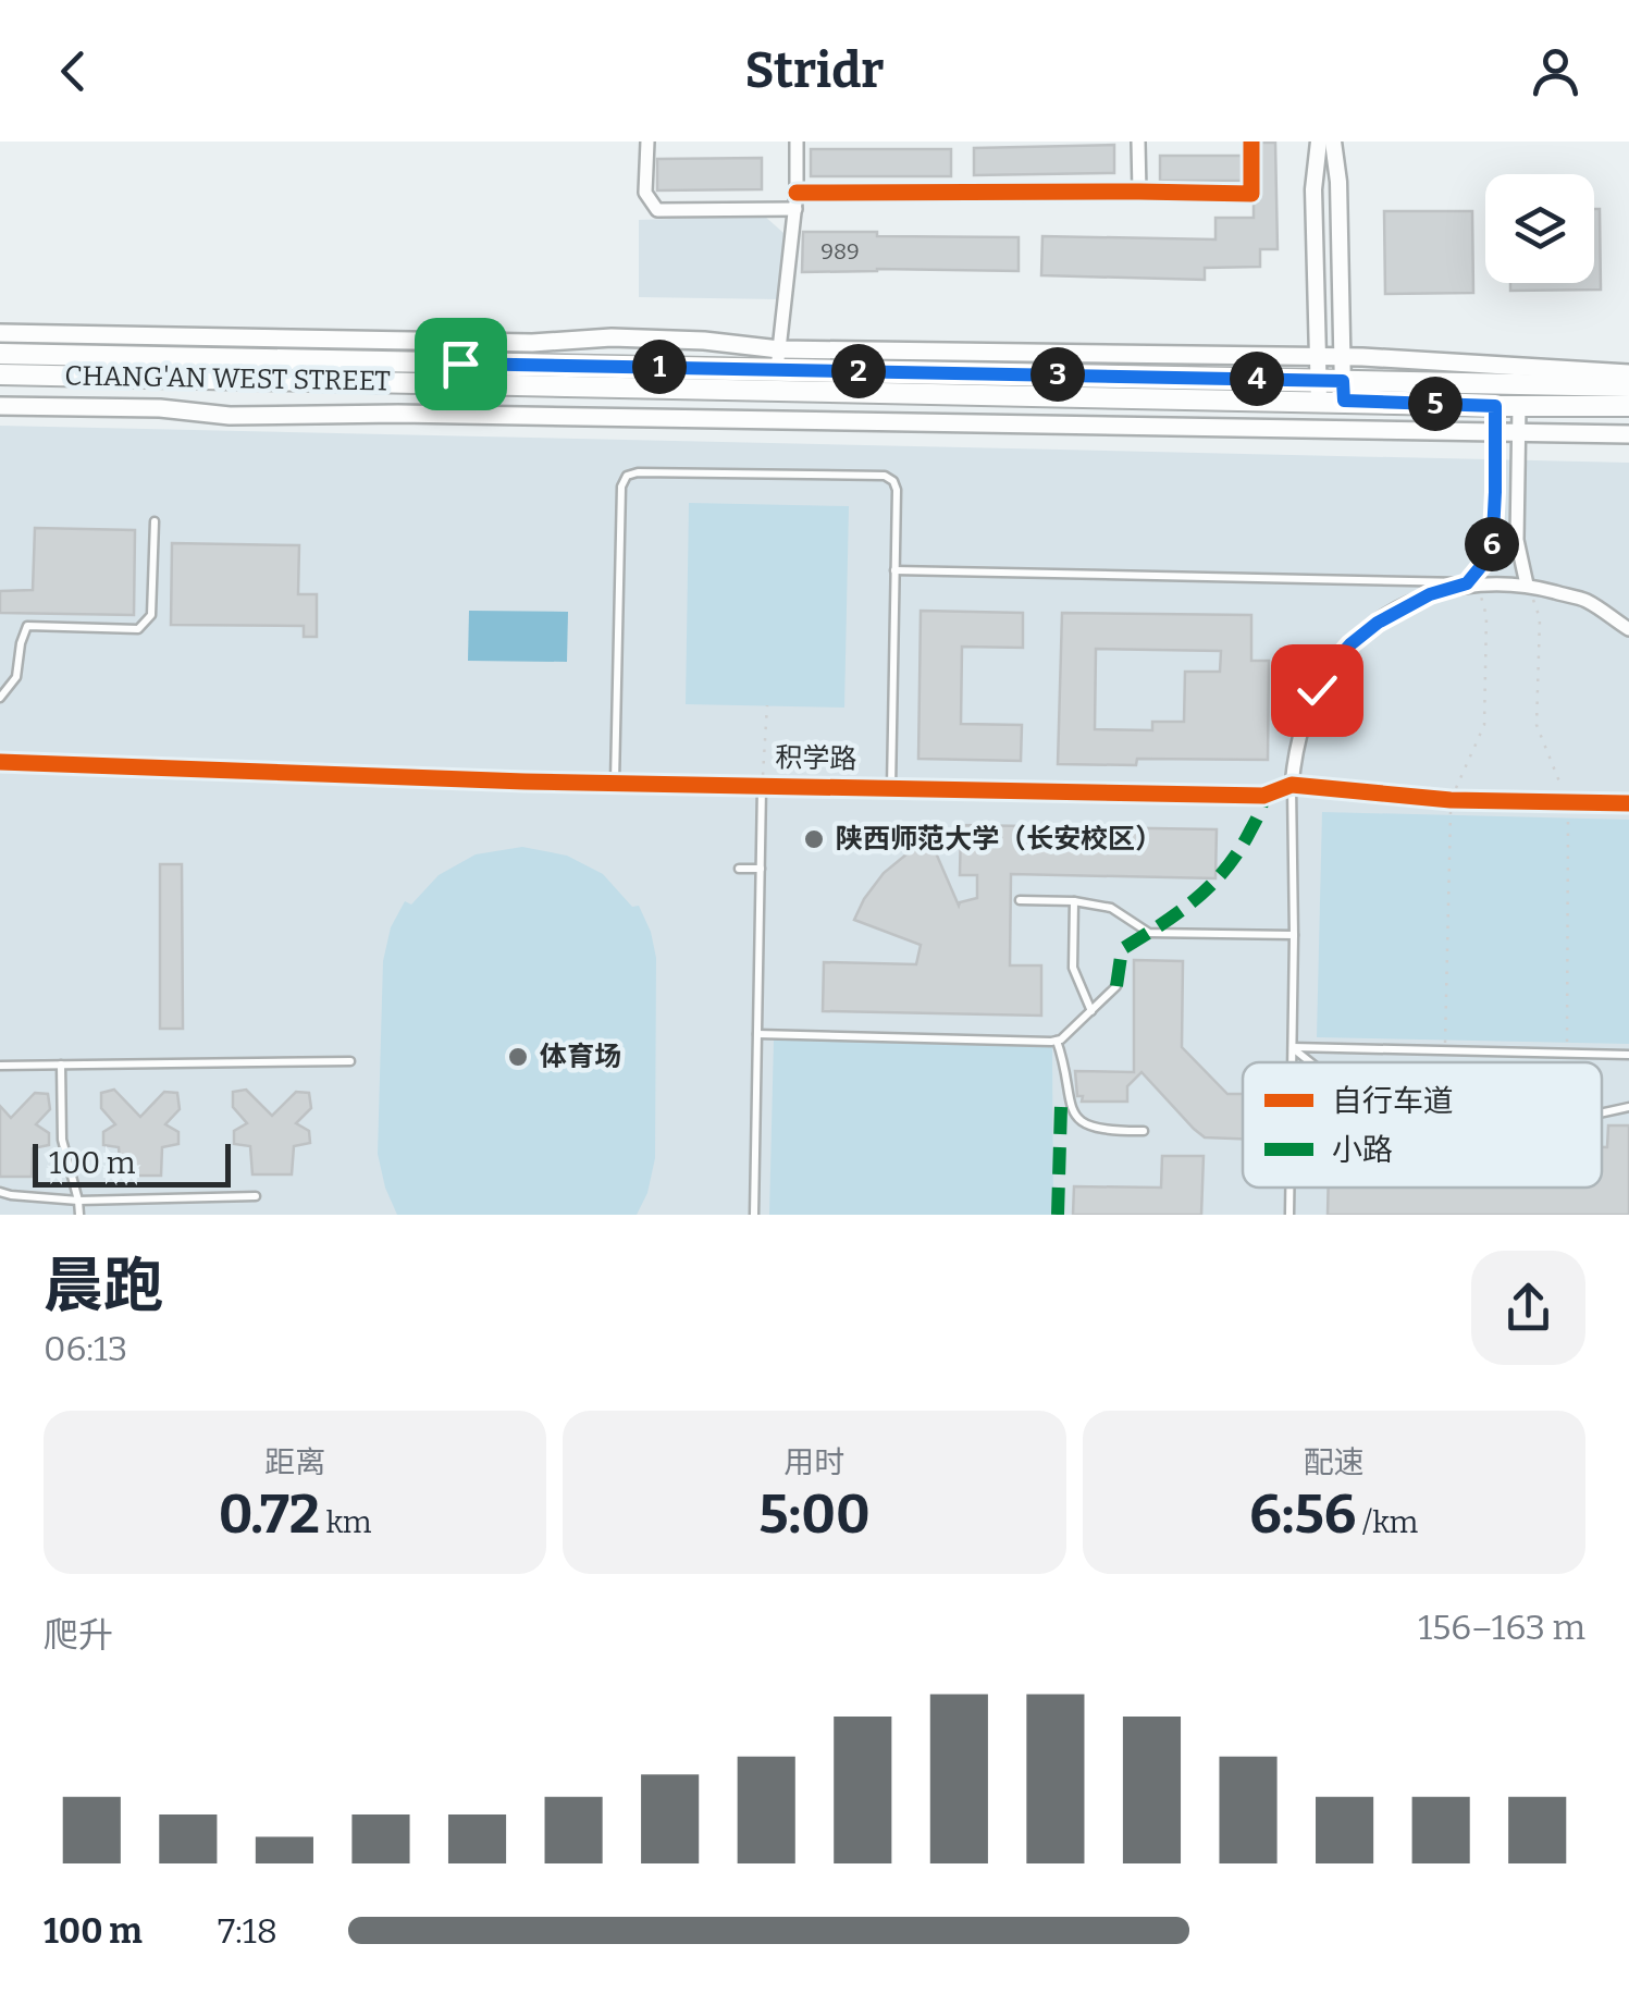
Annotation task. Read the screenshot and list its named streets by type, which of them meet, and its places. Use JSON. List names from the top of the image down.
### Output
{
  "streets": {
    "main road": ["CHANG'AN WEST STREET"],
    "street": ["积学路"]
  },
  "places": ["陕西师范大学（长安校区）", "体育场"],
  "house_numbers": ["989"],
  "legend": ["自行车道", "小路"],
  "scale_bar": "100 m",
  "page": {
    "header": "Stridr",
    "pins": [
      "1",
      "2",
      "3",
      "4",
      "5",
      "6"
    ],
    "scale": "100 m",
    "heading": ["晨跑", "06:13"],
    "stats": [
      ["距离", "0.72 km"],
      ["用时", "5:00"],
      ["配速", "6:56 /km"]
    ],
    "chart": ["爬升", "156–163 m"],
    "list": [
      {
        "name": "100 m",
        "note": "7:18"
      }
    ]
  }
}
